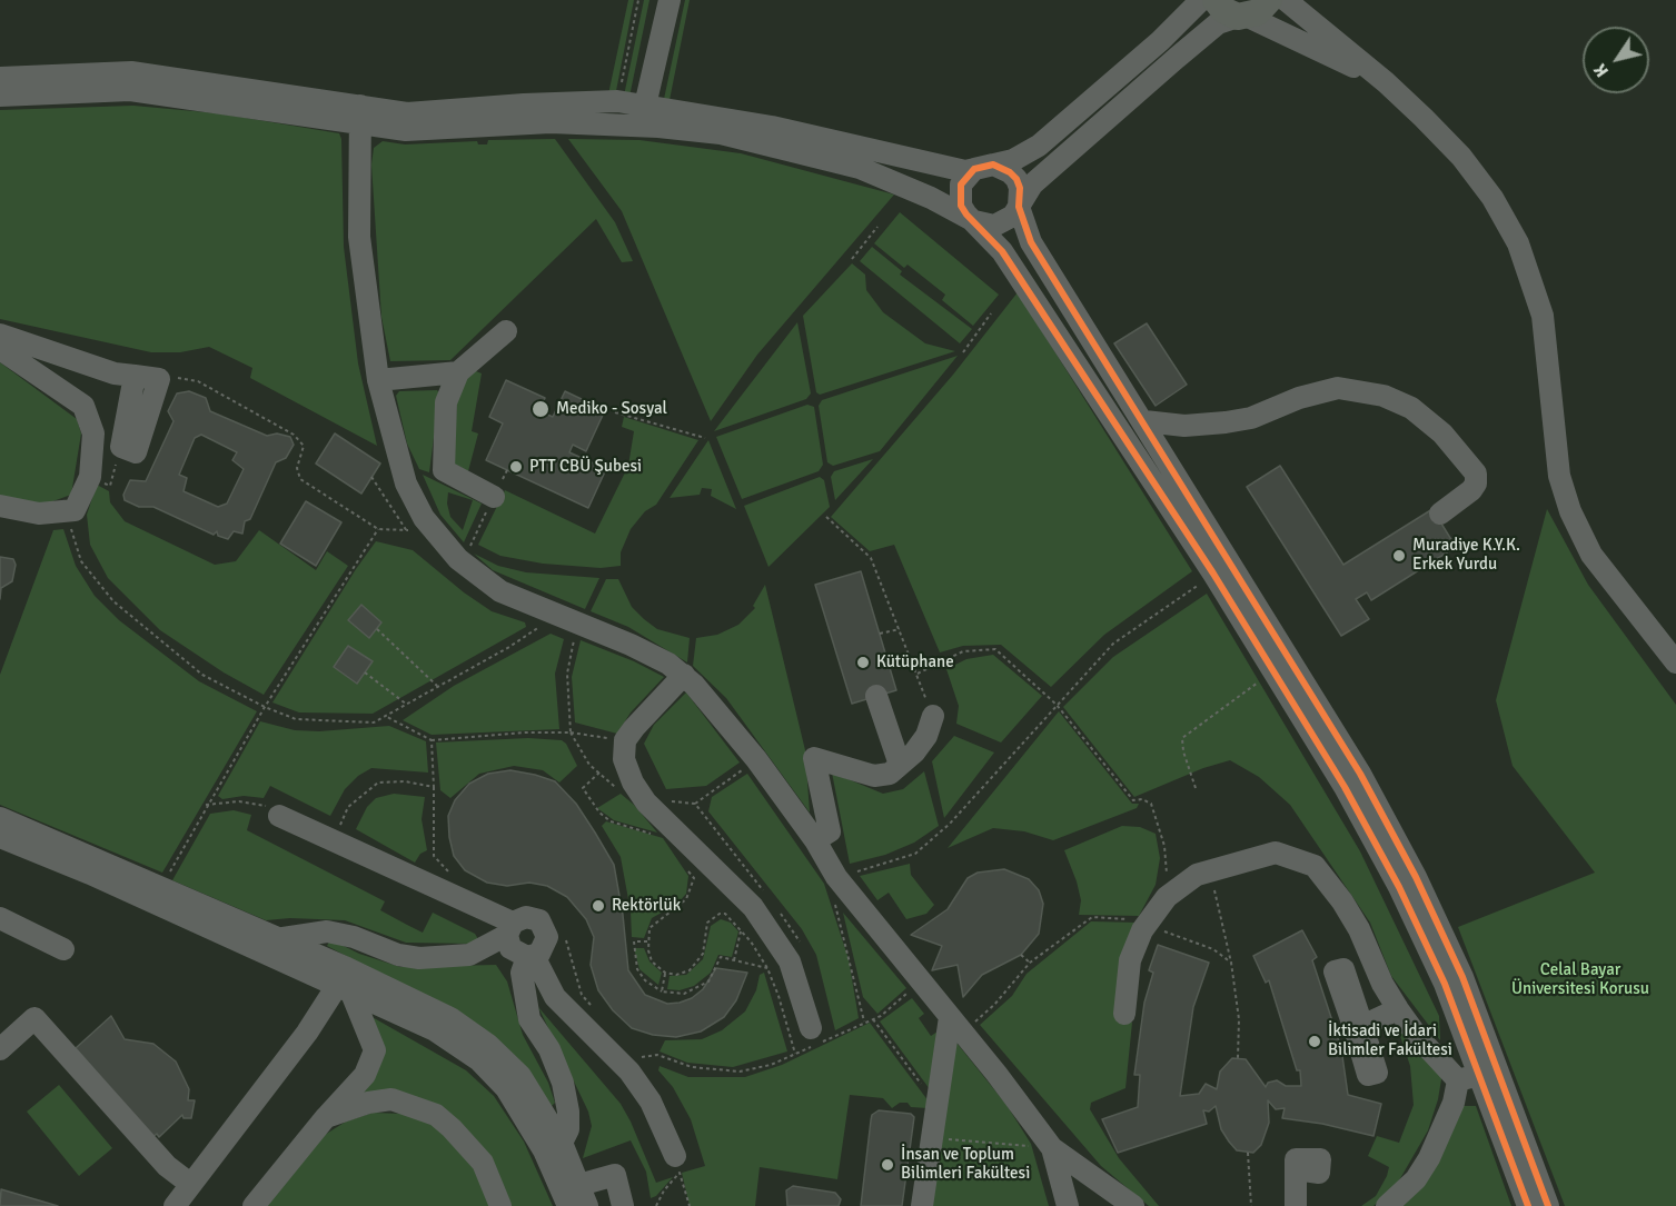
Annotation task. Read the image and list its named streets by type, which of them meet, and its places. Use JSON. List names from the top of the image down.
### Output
{
  "parks": ["Celal Bayar Üniversitesi Korusu"],
  "places": [
    "Mediko - Sosyal",
    "PTT CBÜ Şubesi",
    "Muradiye K.Y.K. Erkek Yurdu",
    "Kütüphane",
    "Rektörlük",
    "İktisadi ve İdari Bilimler Fakültesi",
    "İnsan ve Toplum Bilimleri Fakültesi"
  ],
  "north": "bottom left"
}
